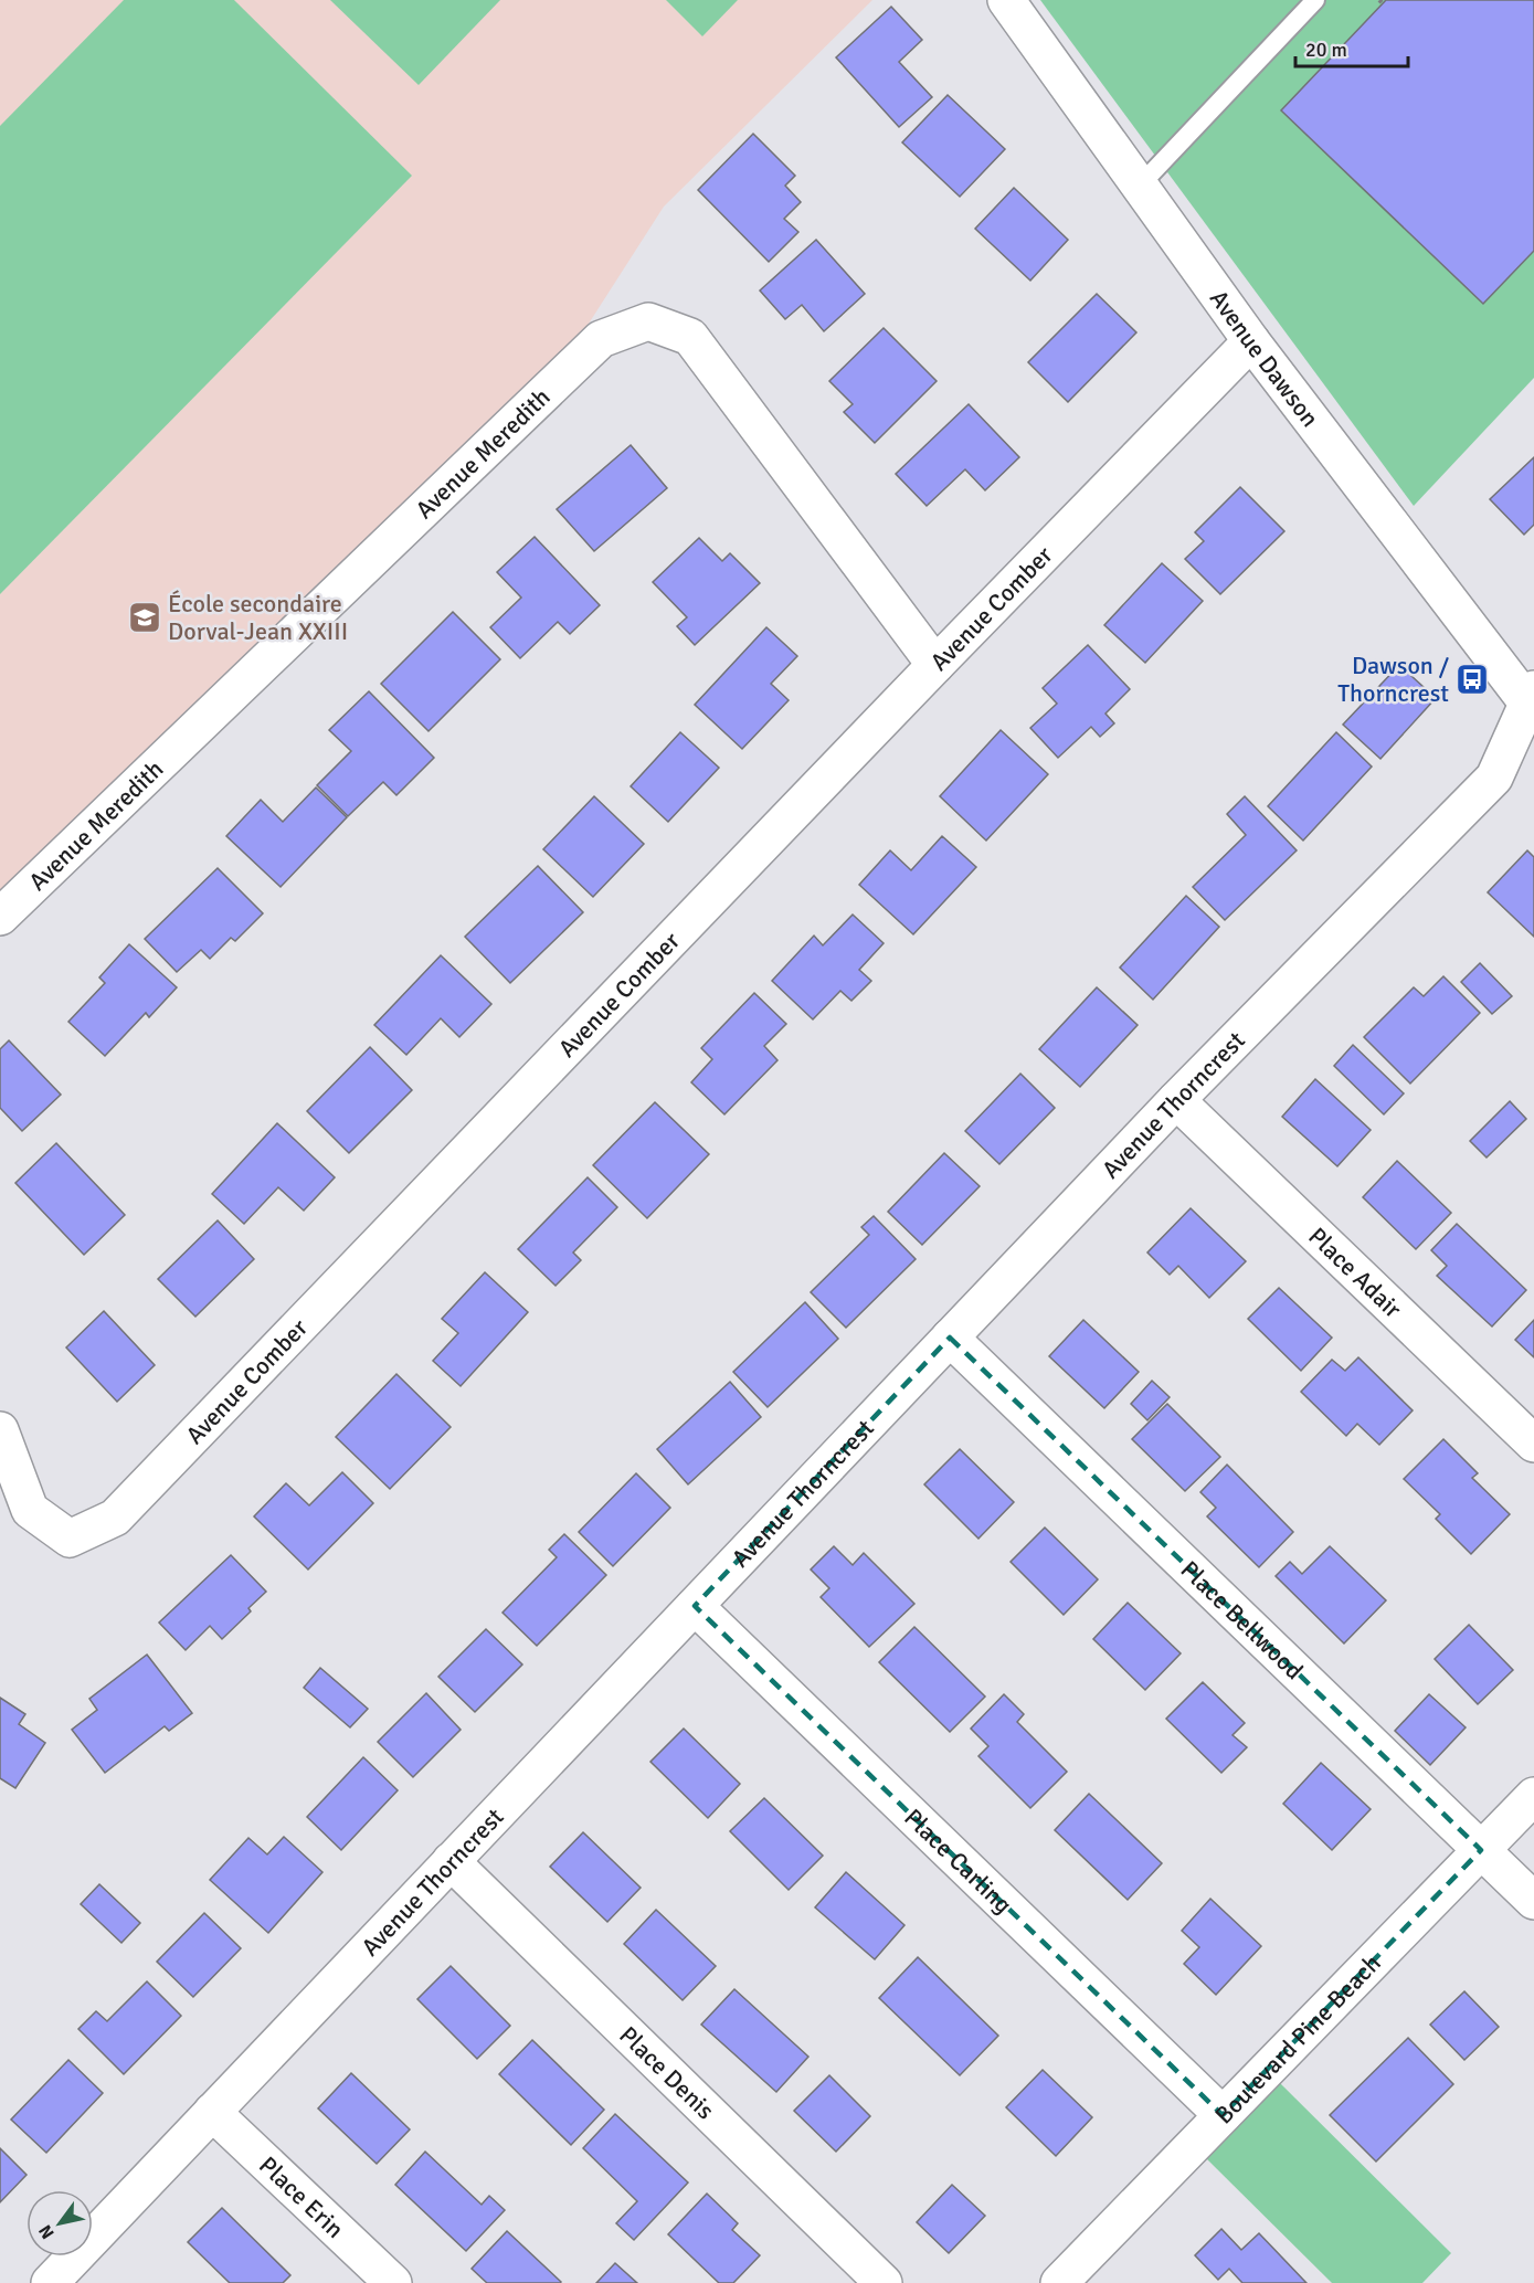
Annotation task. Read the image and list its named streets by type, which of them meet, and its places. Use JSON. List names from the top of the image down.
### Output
{
  "streets": {
    "street": [
      "Avenue Dawson",
      "Avenue Meredith",
      "Avenue Comber",
      "Avenue Thorncrest",
      "Place Adair",
      "Place Bellwood",
      "Place Carling",
      "Boulevard Pine Beach",
      "Place Denis",
      "Place Erin"
    ]
  },
  "crossings": [
    ["Avenue Dawson", "Avenue Comber"],
    ["Avenue Dawson", "Avenue Thorncrest"],
    ["Avenue Meredith", "Avenue Comber"],
    ["Avenue Thorncrest", "Place Adair"],
    ["Avenue Thorncrest", "Place Bellwood"],
    ["Avenue Thorncrest", "Place Carling"],
    ["Avenue Thorncrest", "Place Denis"],
    ["Avenue Thorncrest", "Place Erin"],
    ["Place Bellwood", "Boulevard Pine Beach"],
    ["Place Carling", "Boulevard Pine Beach"]
  ],
  "places": {
    "school or university": ["École secondaire Dorval-Jean XXIII"],
    "bus stop": ["Dawson / Thorncrest"]
  },
  "scale_bar": "20 m",
  "north": "bottom left"
}
